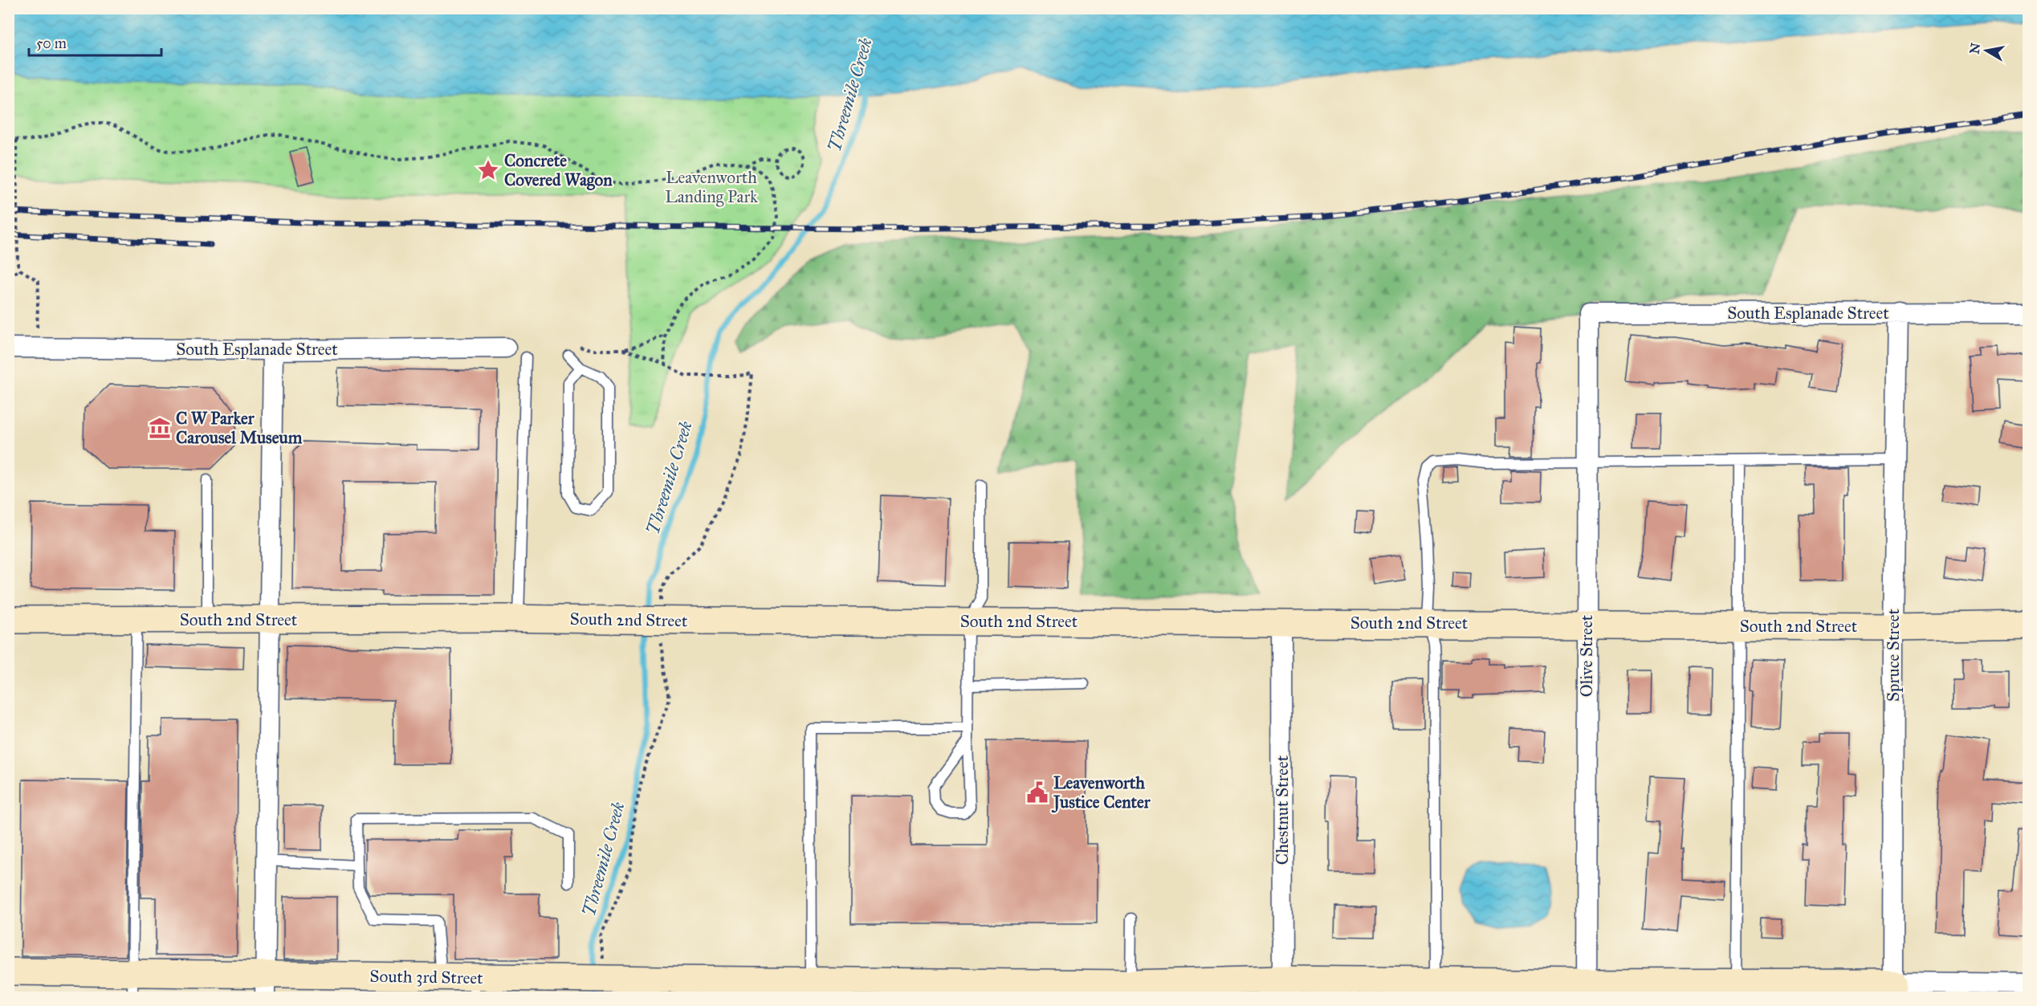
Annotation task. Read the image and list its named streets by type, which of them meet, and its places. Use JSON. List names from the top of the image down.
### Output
{
  "streets": {
    "street": [
      "South Esplanade Street",
      "South 2nd Street",
      "Spruce Street",
      "Olive Street",
      "Chestnut Street",
      "South 3rd Street"
    ]
  },
  "crossings": [
    ["South Esplanade Street", "Spruce Street"],
    ["South Esplanade Street", "Olive Street"],
    ["South 2nd Street", "Spruce Street"],
    ["South 2nd Street", "Olive Street"],
    ["South 2nd Street", "Chestnut Street"],
    ["Spruce Street", "South 3rd Street"],
    ["Olive Street", "South 3rd Street"],
    ["Chestnut Street", "South 3rd Street"]
  ],
  "water": ["Threemile Creek"],
  "parks": ["Leavenworth Landing Park"],
  "places": {
    "place": ["Concrete Covered Wagon"],
    "museum": ["C W Parker Carousel Museum"],
    "public building": ["Leavenworth Justice Center"]
  },
  "scale_bar": "50 m",
  "north": "left"
}
